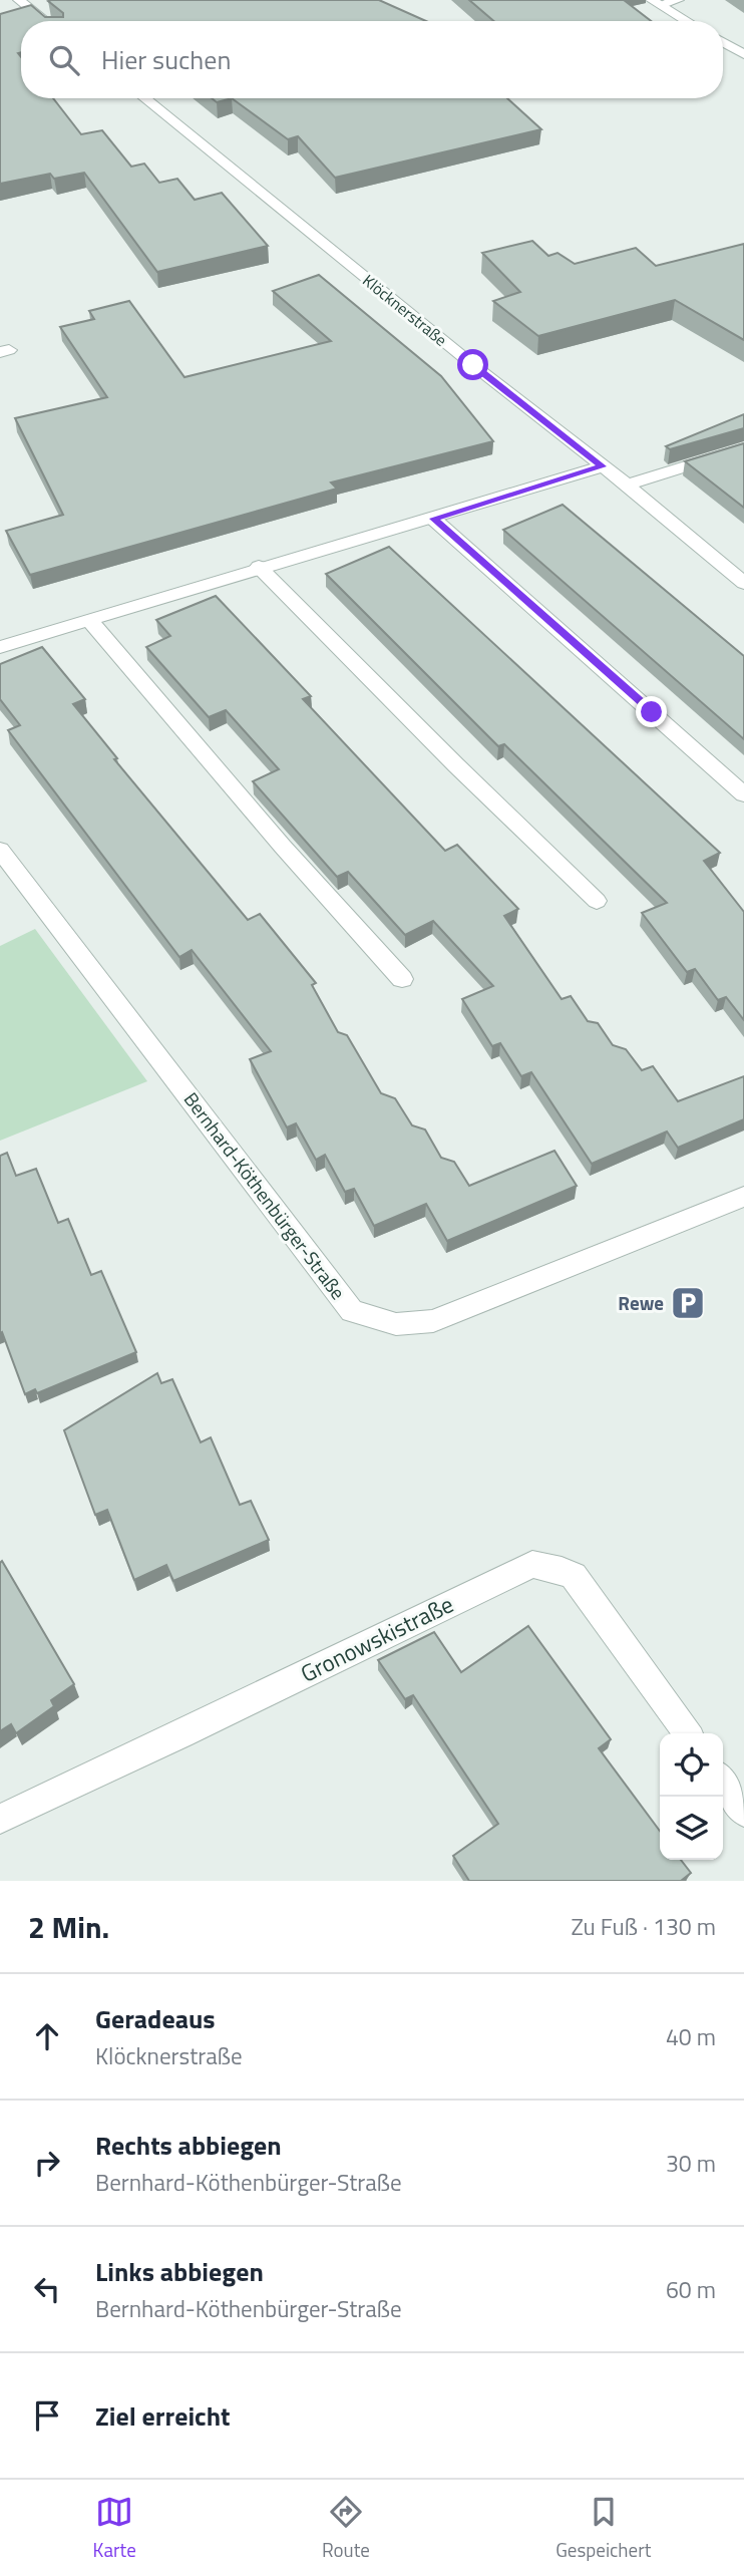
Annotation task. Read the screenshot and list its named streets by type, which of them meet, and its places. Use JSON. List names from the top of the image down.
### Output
{
  "streets": {
    "street": ["Klöcknerstraße", "Bernhard-Köthenbürger-Straße", "Gronowskistraße"]
  },
  "places": {
    "parking": ["Rewe"]
  },
  "page": {
    "search": "Hier suchen",
    "heading": ["2 Min.", "Zu Fuß · 130 m"],
    "list": [
      ["Geradeaus", "Klöcknerstraße", "40 m"],
      ["Rechts abbiegen", "Bernhard-Köthenbürger-Straße", "30 m"],
      ["Links abbiegen", "Bernhard-Köthenbürger-Straße", "60 m"],
      "Ziel erreicht"
    ],
    "nav": ["Karte", "Route", "Gespeichert"]
  }
}
